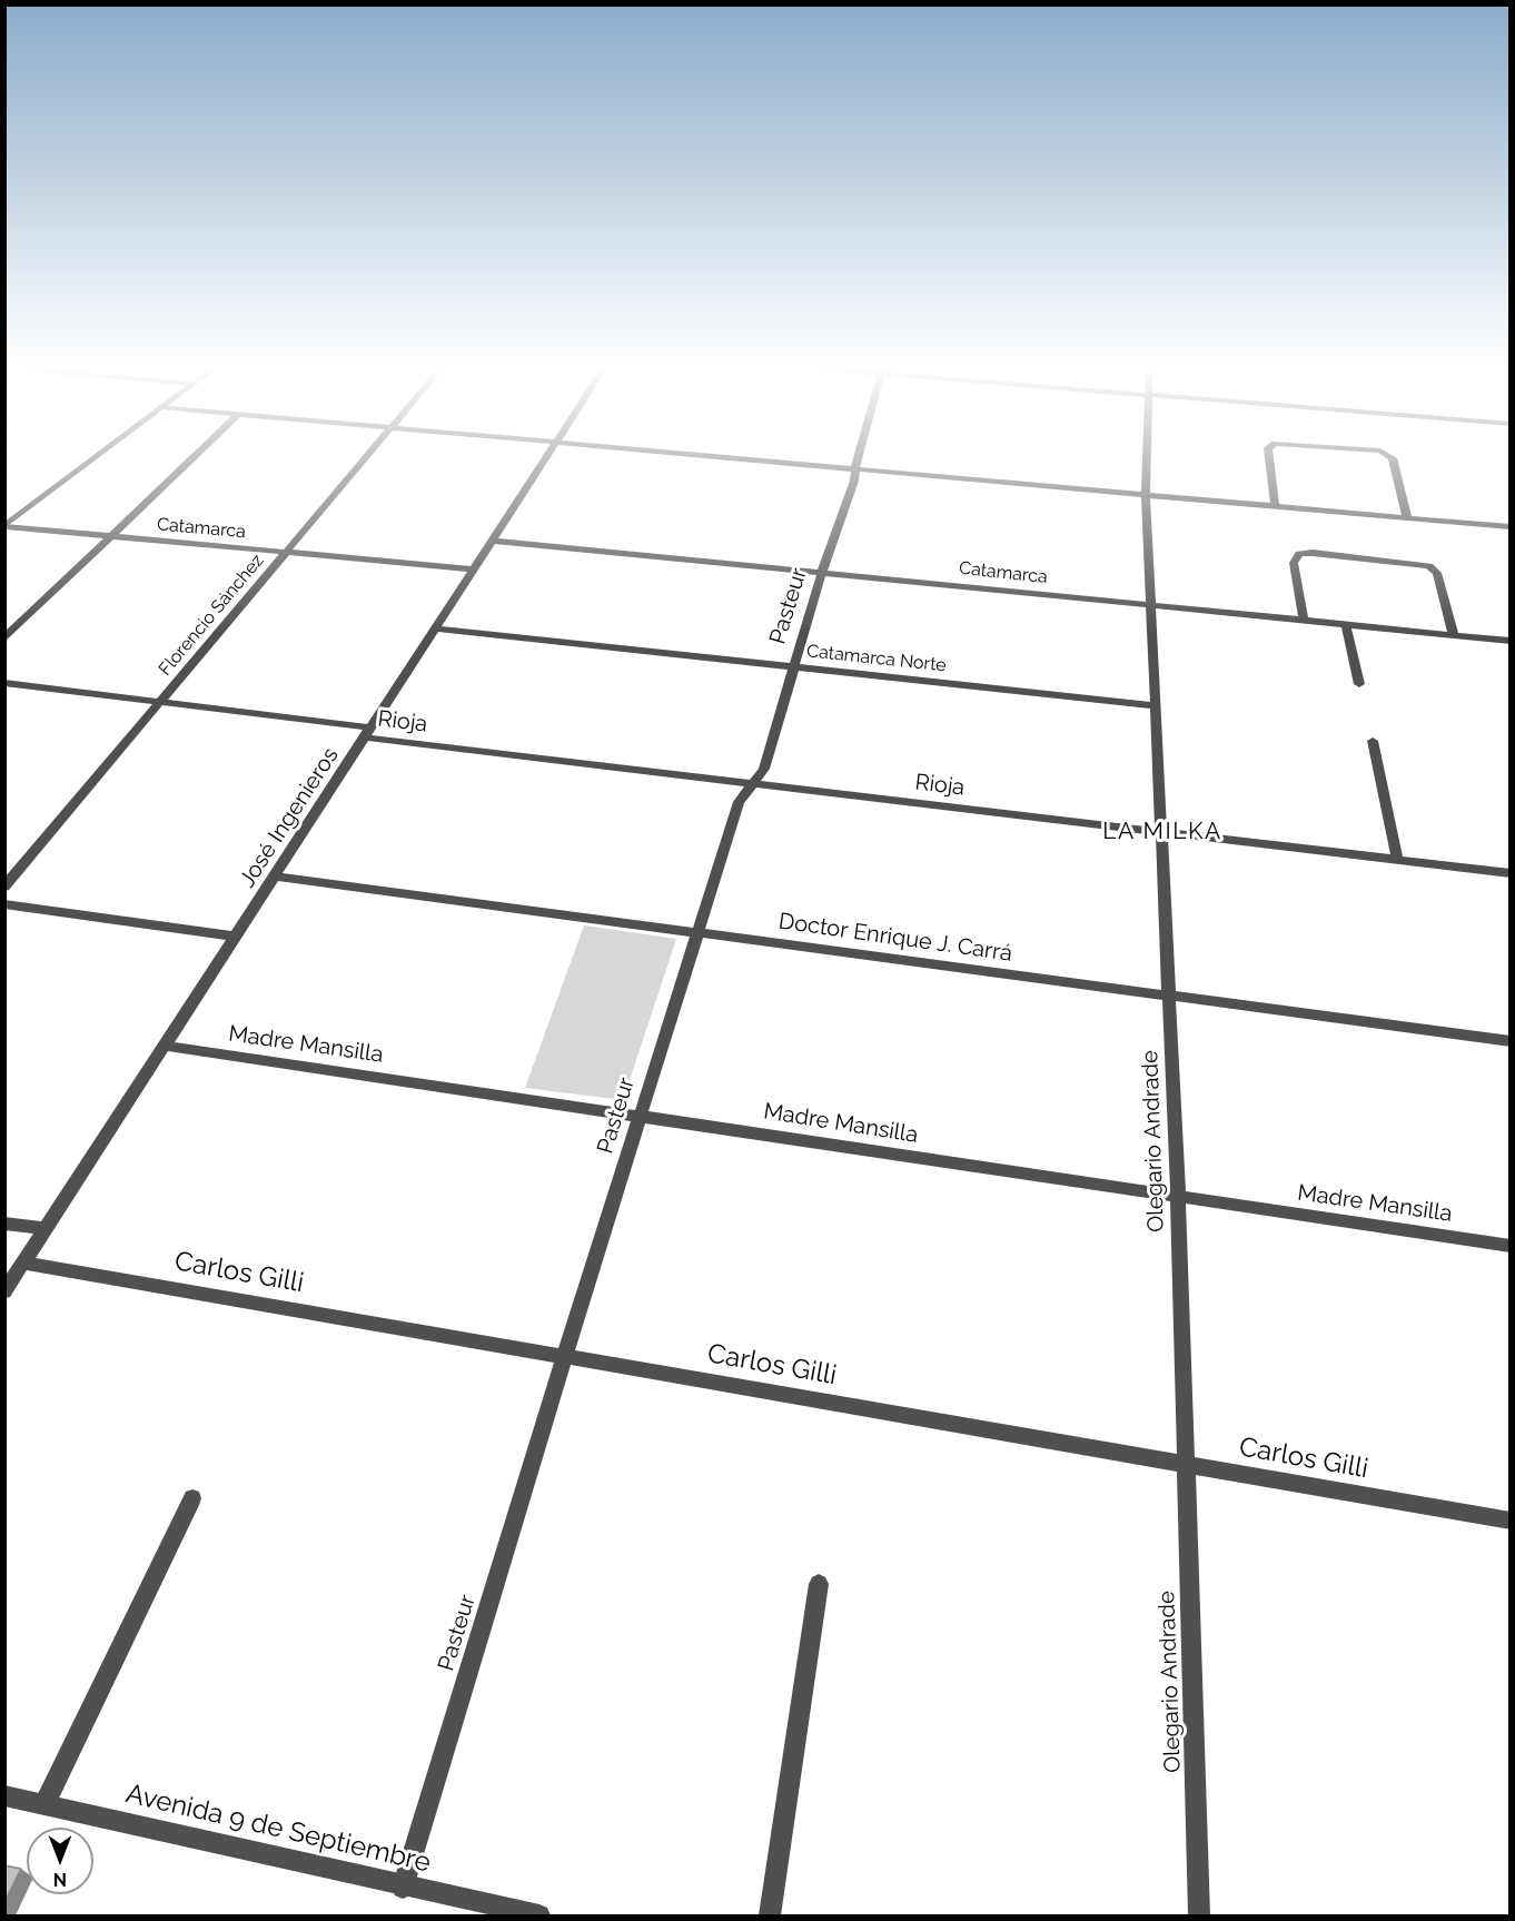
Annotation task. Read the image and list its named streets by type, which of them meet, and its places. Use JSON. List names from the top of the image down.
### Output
{
  "streets": {
    "street": [
      "Catamarca",
      "Pasteur",
      "Florencio Sánchez",
      "Catamarca Norte",
      "Rioja",
      "José Ingenieros",
      "Doctor Enrique J. Carrá",
      "Madre Mansilla",
      "Olegario Andrade",
      "Carlos Gilli",
      "Avenida 9 de Septiembre"
    ]
  },
  "crossings": [
    ["Catamarca", "Pasteur"],
    ["Catamarca", "Florencio Sánchez"],
    ["Catamarca", "José Ingenieros"],
    ["Catamarca", "Olegario Andrade"],
    ["Pasteur", "Catamarca Norte"],
    ["Pasteur", "Rioja"],
    ["Pasteur", "Doctor Enrique J. Carrá"],
    ["Pasteur", "Madre Mansilla"],
    ["Pasteur", "Carlos Gilli"],
    ["Pasteur", "Avenida 9 de Septiembre"],
    ["Florencio Sánchez", "Rioja"],
    ["Catamarca Norte", "José Ingenieros"],
    ["Catamarca Norte", "Olegario Andrade"],
    ["Rioja", "José Ingenieros"],
    ["Rioja", "Olegario Andrade"],
    ["José Ingenieros", "Doctor Enrique J. Carrá"],
    ["José Ingenieros", "Madre Mansilla"],
    ["José Ingenieros", "Carlos Gilli"],
    ["Doctor Enrique J. Carrá", "Olegario Andrade"],
    ["Madre Mansilla", "Olegario Andrade"],
    ["Olegario Andrade", "Carlos Gilli"]
  ],
  "districts": ["LA MILKA"],
  "north": "bottom"
}
